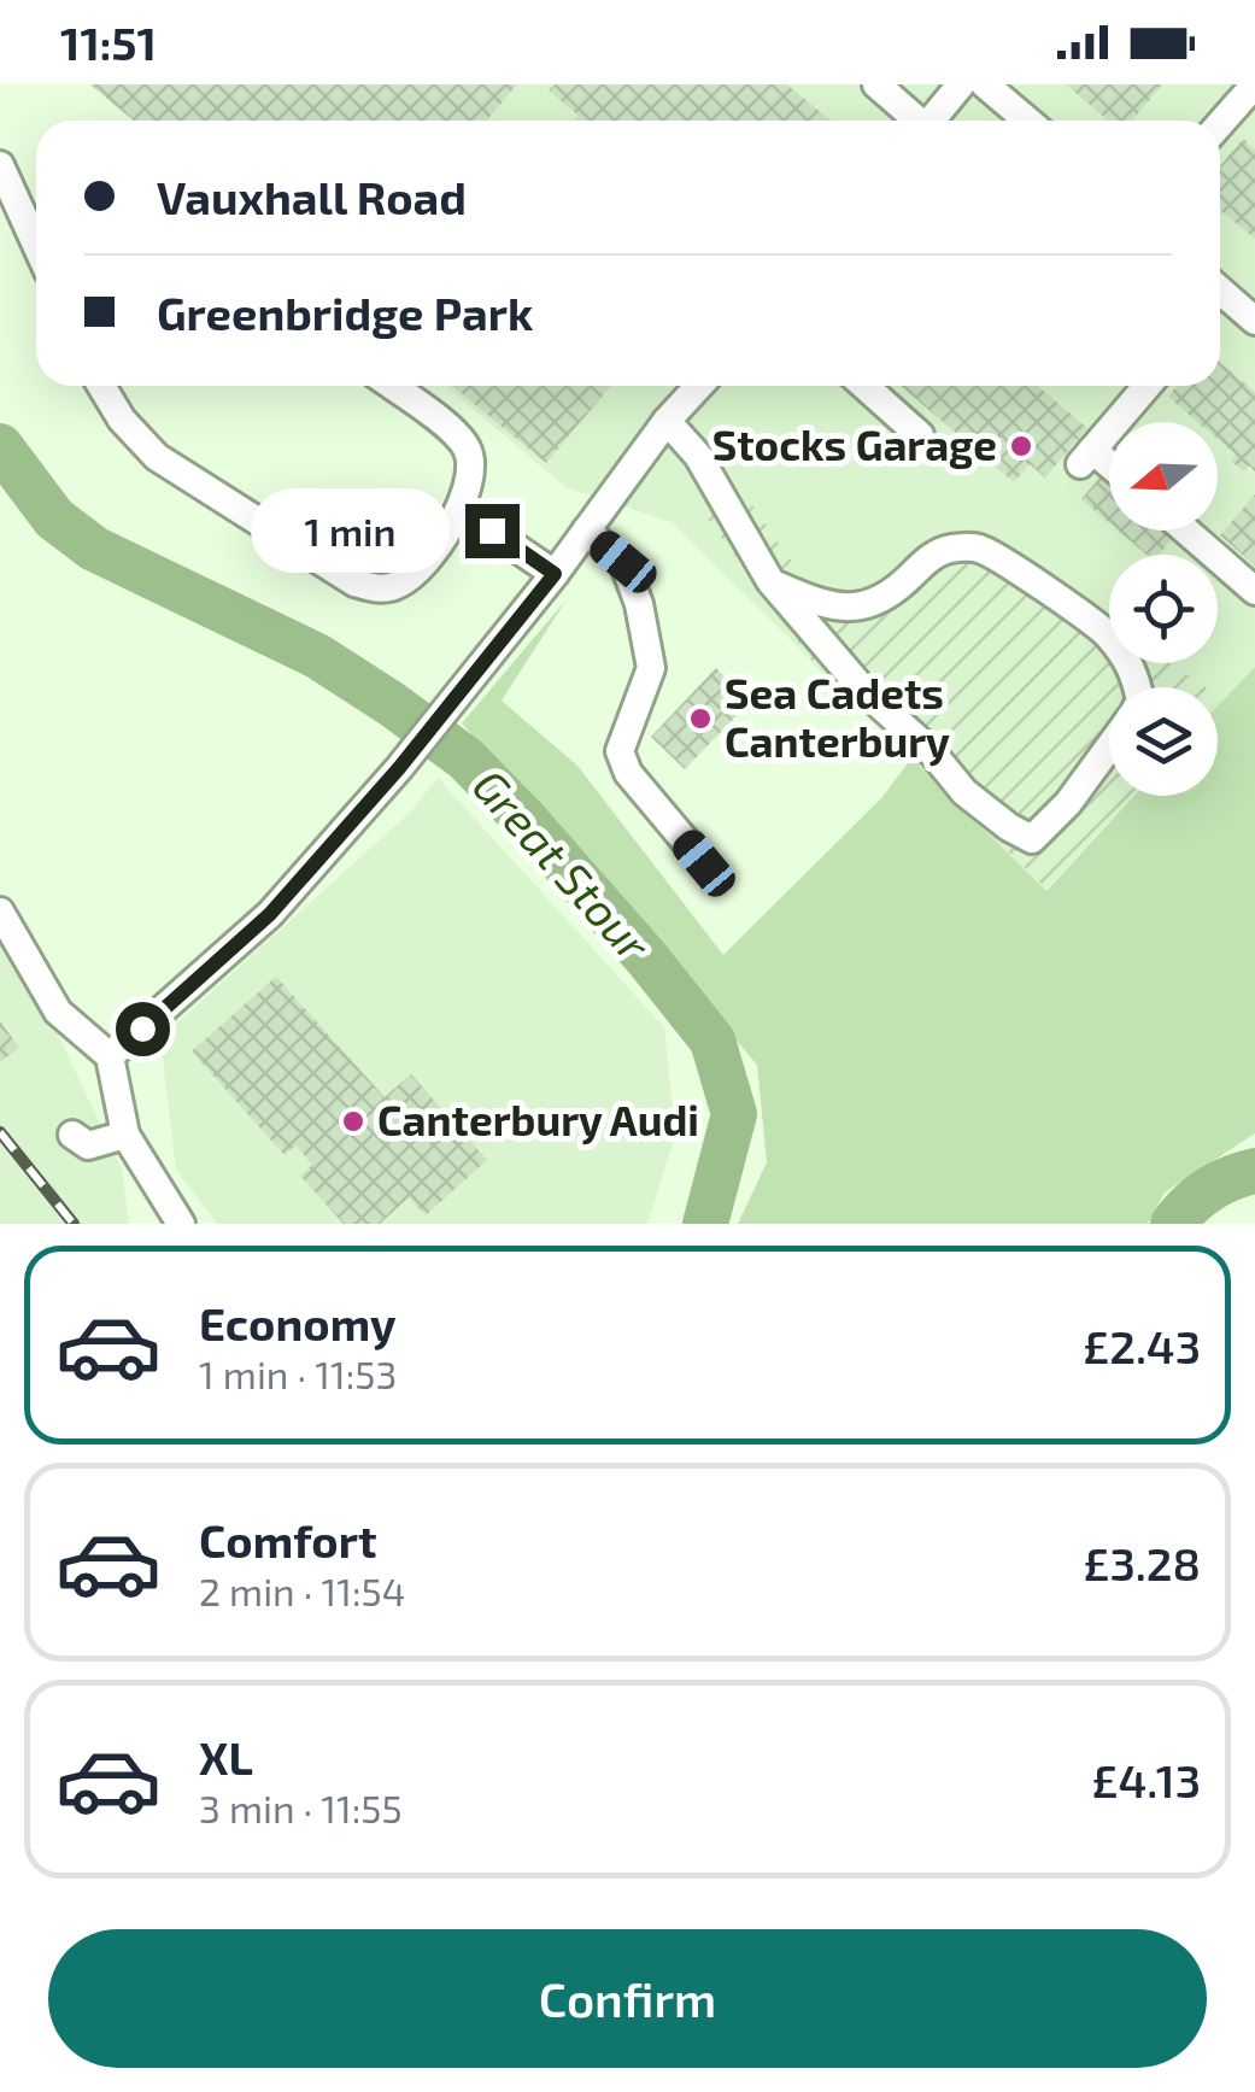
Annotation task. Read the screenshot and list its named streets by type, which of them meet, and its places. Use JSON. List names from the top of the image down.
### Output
{
  "water": ["Great Stour"],
  "places": ["Stocks Garage", "Sea Cadets Canterbury", "Canterbury Audi"],
  "north": "left",
  "page": {
    "status": "11:51",
    "banner": ["Vauxhall Road", "Greenbridge Park"],
    "bubble": "1 min",
    "list": [
      {
        "name": "Economy",
        "note": "1 min · 11:53",
        "value": "£2.43"
      },
      {
        "name": "Comfort",
        "note": "2 min · 11:54",
        "value": "£3.28"
      },
      {
        "name": "XL",
        "note": "3 min · 11:55",
        "value": "£4.13"
      }
    ],
    "buttons": "Confirm"
  }
}
